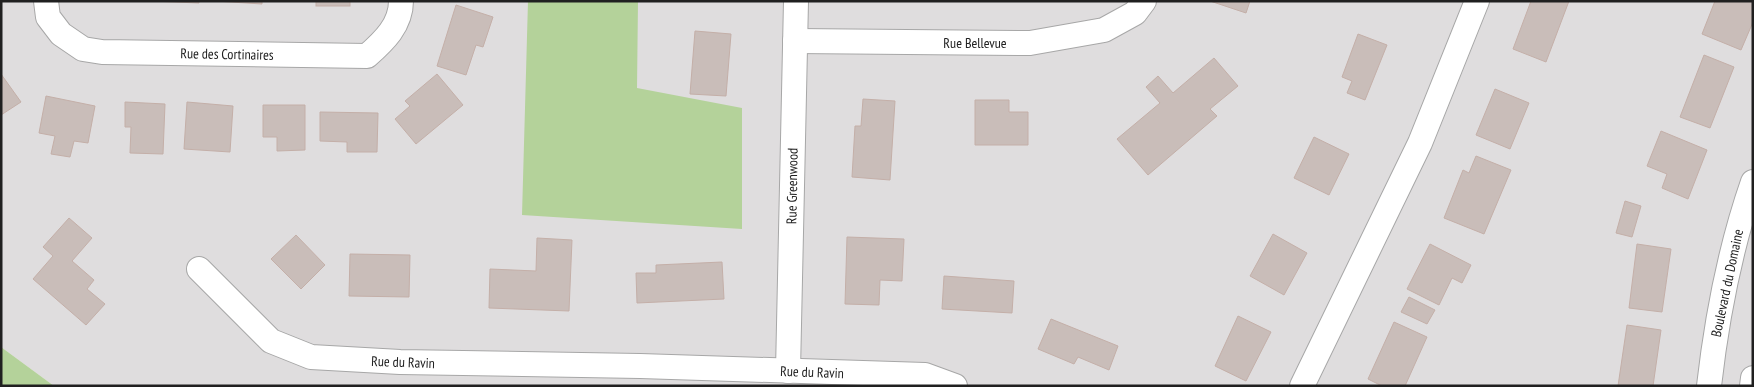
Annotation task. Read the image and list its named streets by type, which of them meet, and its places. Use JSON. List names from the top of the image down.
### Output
{
  "streets": {
    "street": [
      "Rue Bellevue",
      "Rue des Cortinaires",
      "Rue Greenwood",
      "Boulevard du Domaine",
      "Rue du Ravin"
    ]
  },
  "crossings": [
    ["Rue Bellevue", "Rue Greenwood"],
    ["Rue Greenwood", "Rue du Ravin"]
  ]
}
